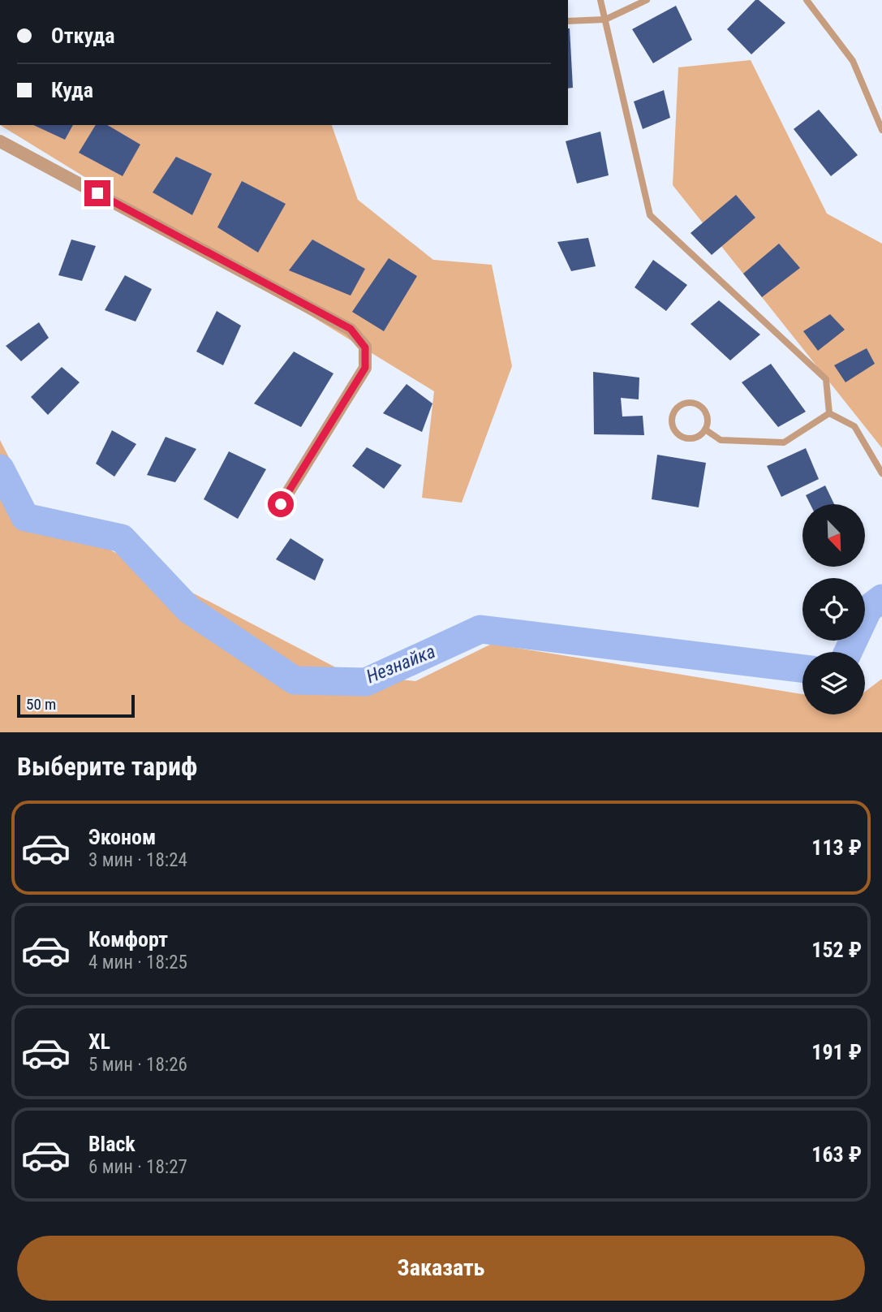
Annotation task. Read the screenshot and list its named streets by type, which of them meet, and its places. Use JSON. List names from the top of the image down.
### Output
{
  "water": ["Незнайка"],
  "scale_bar": "50 m",
  "north": "bottom right",
  "page": {
    "banner": ["Откуда", "Куда"],
    "scale": "50 m",
    "heading": "Выберите тариф",
    "list": [
      {
        "name": "Эконом",
        "note": "3 мин · 18:24",
        "value": "113 ₽"
      },
      {
        "name": "Комфорт",
        "note": "4 мин · 18:25",
        "value": "152 ₽"
      },
      {
        "name": "XL",
        "note": "5 мин · 18:26",
        "value": "191 ₽"
      },
      {
        "name": "Black",
        "note": "6 мин · 18:27",
        "value": "163 ₽"
      }
    ],
    "buttons": "Заказать"
  }
}
